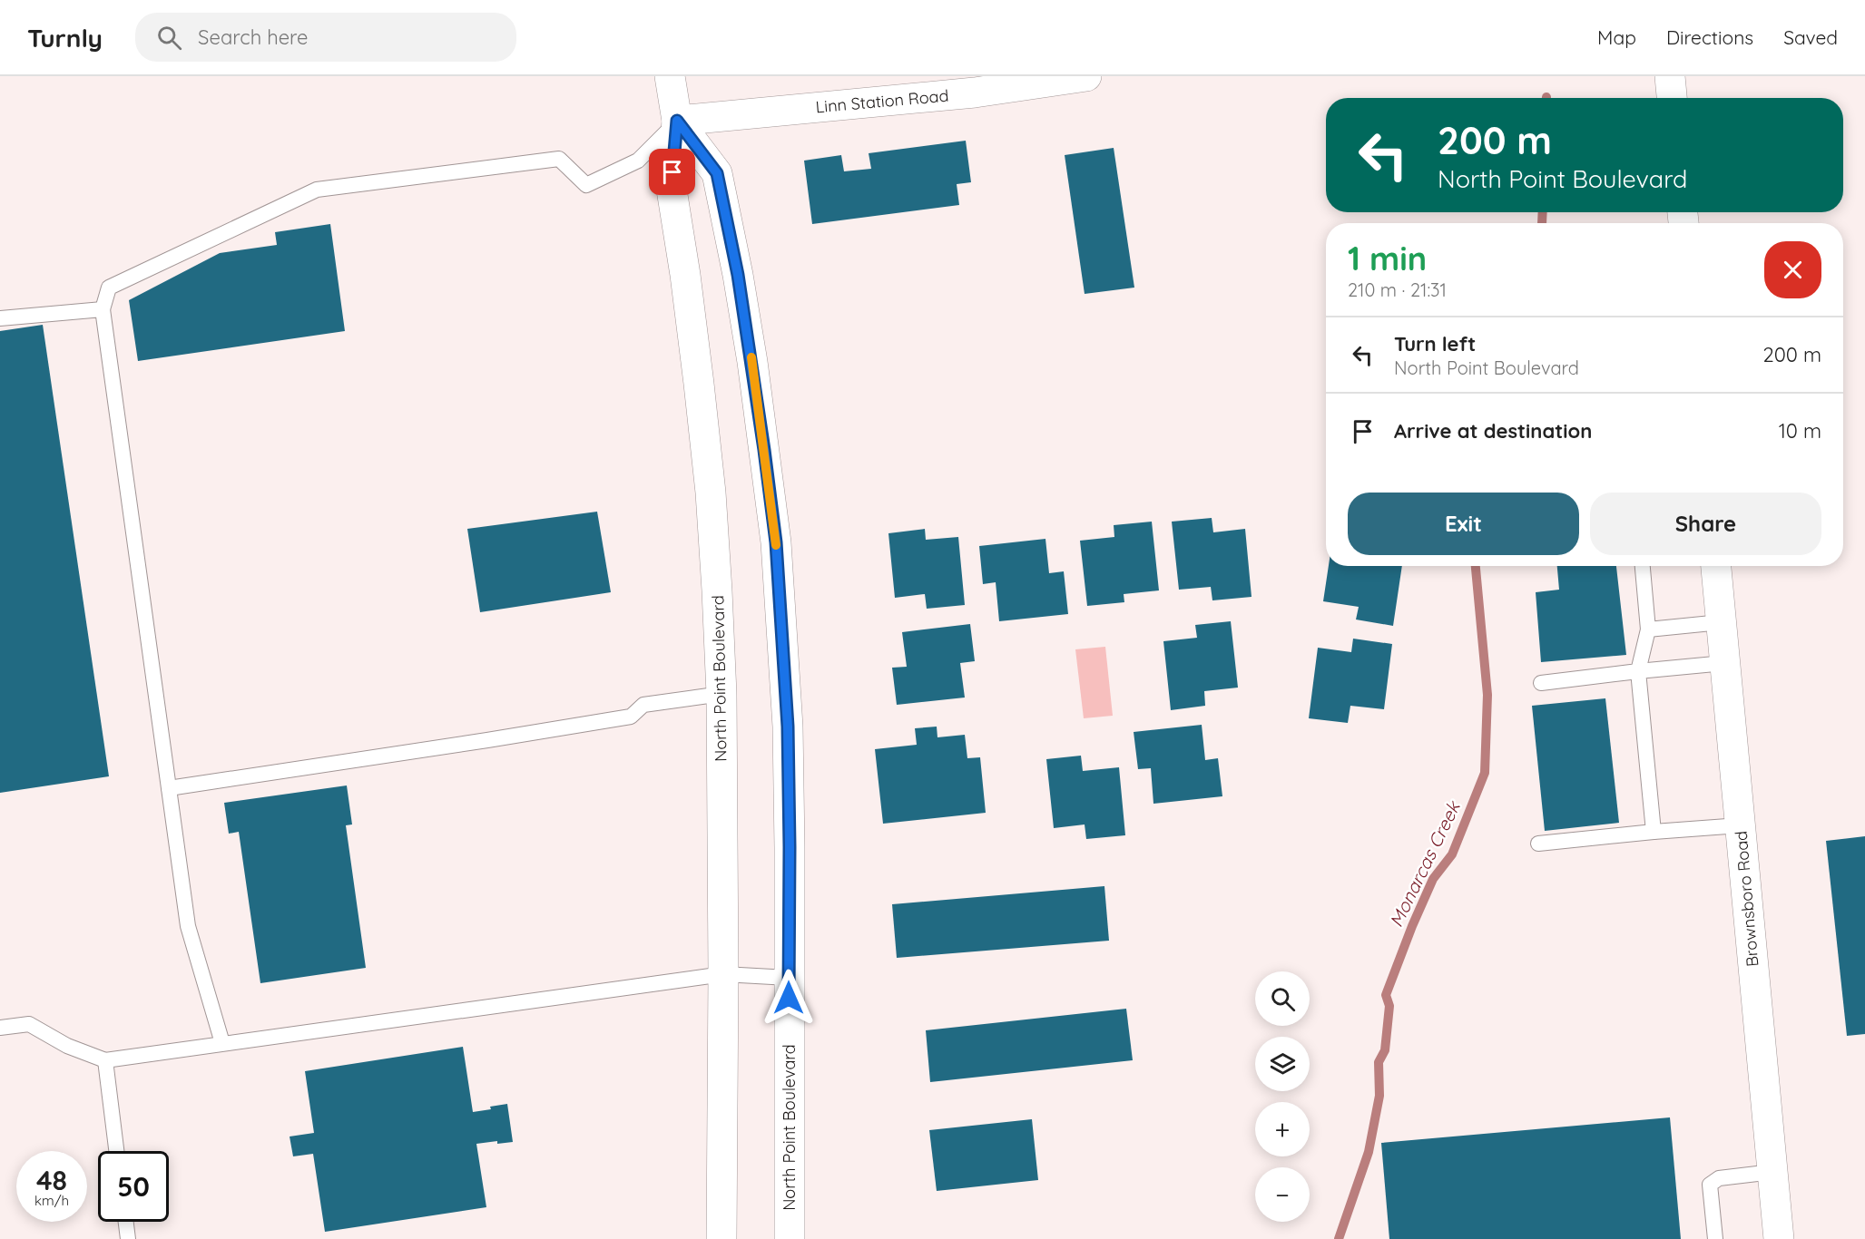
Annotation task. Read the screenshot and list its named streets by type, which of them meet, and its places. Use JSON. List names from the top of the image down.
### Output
{
  "streets": {
    "main road": ["Linn Station Road", "North Point Boulevard", "Brownsboro Road"]
  },
  "crossings": [
    ["Linn Station Road", "North Point Boulevard"]
  ],
  "water": ["Monarcas Creek"],
  "page": {
    "header": "Turnly",
    "search": "Search here",
    "nav": ["Map", "Directions", "Saved"],
    "turn": ["200 m", "North Point Boulevard"],
    "heading": ["1 min", "210 m · 21:31"],
    "list": [
      {
        "name": "Turn left",
        "note": "North Point Boulevard",
        "value": "200 m"
      },
      {
        "name": "Arrive at destination",
        "value": "10 m"
      }
    ],
    "buttons": ["Exit", "Share"],
    "map_buttons": ["+", "−"],
    "speed": "48 km/h",
    "limit": "50"
  }
}
